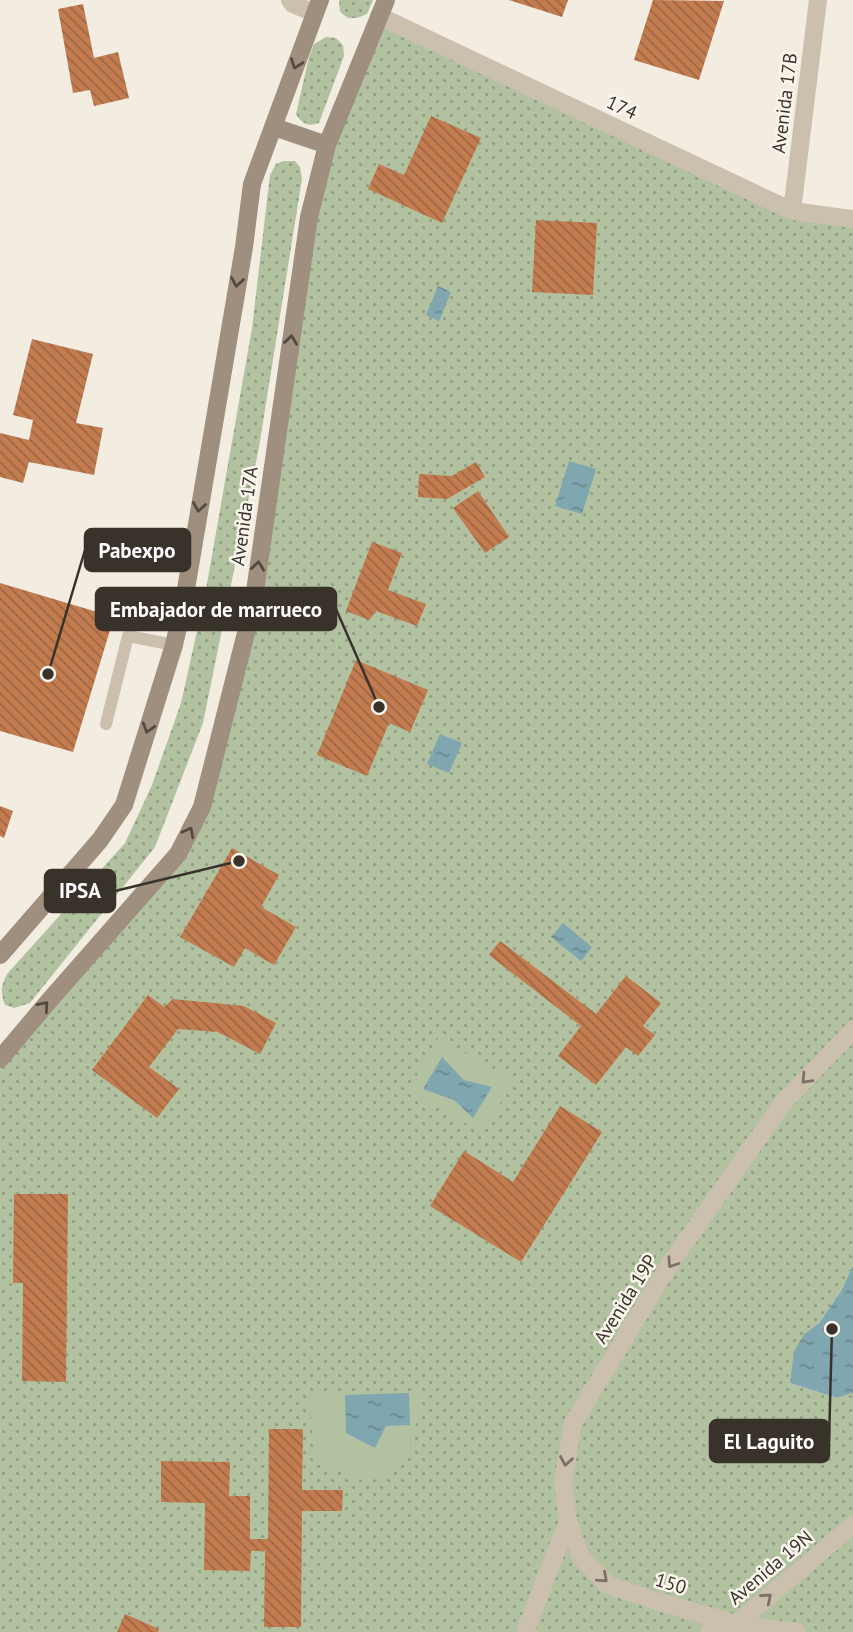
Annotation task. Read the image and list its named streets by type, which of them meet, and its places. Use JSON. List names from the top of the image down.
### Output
{
  "streets": {
    "main road": ["Avenida 17A"],
    "street": [
      "Avenida 17B",
      "174",
      "Avenida 19P",
      "Avenida 19N",
      "150"
    ]
  },
  "crossings": [
    ["Avenida 17B", "174"],
    ["174", "Avenida 17A"],
    ["Avenida 19P", "150"],
    ["Avenida 19N", "150"]
  ],
  "one_way": ["Avenida 19P", "Avenida 19N", "150"],
  "places": [
    "Pabexpo",
    "Embajador de marrueco",
    "IPSA",
    "El Laguito"
  ]
}
